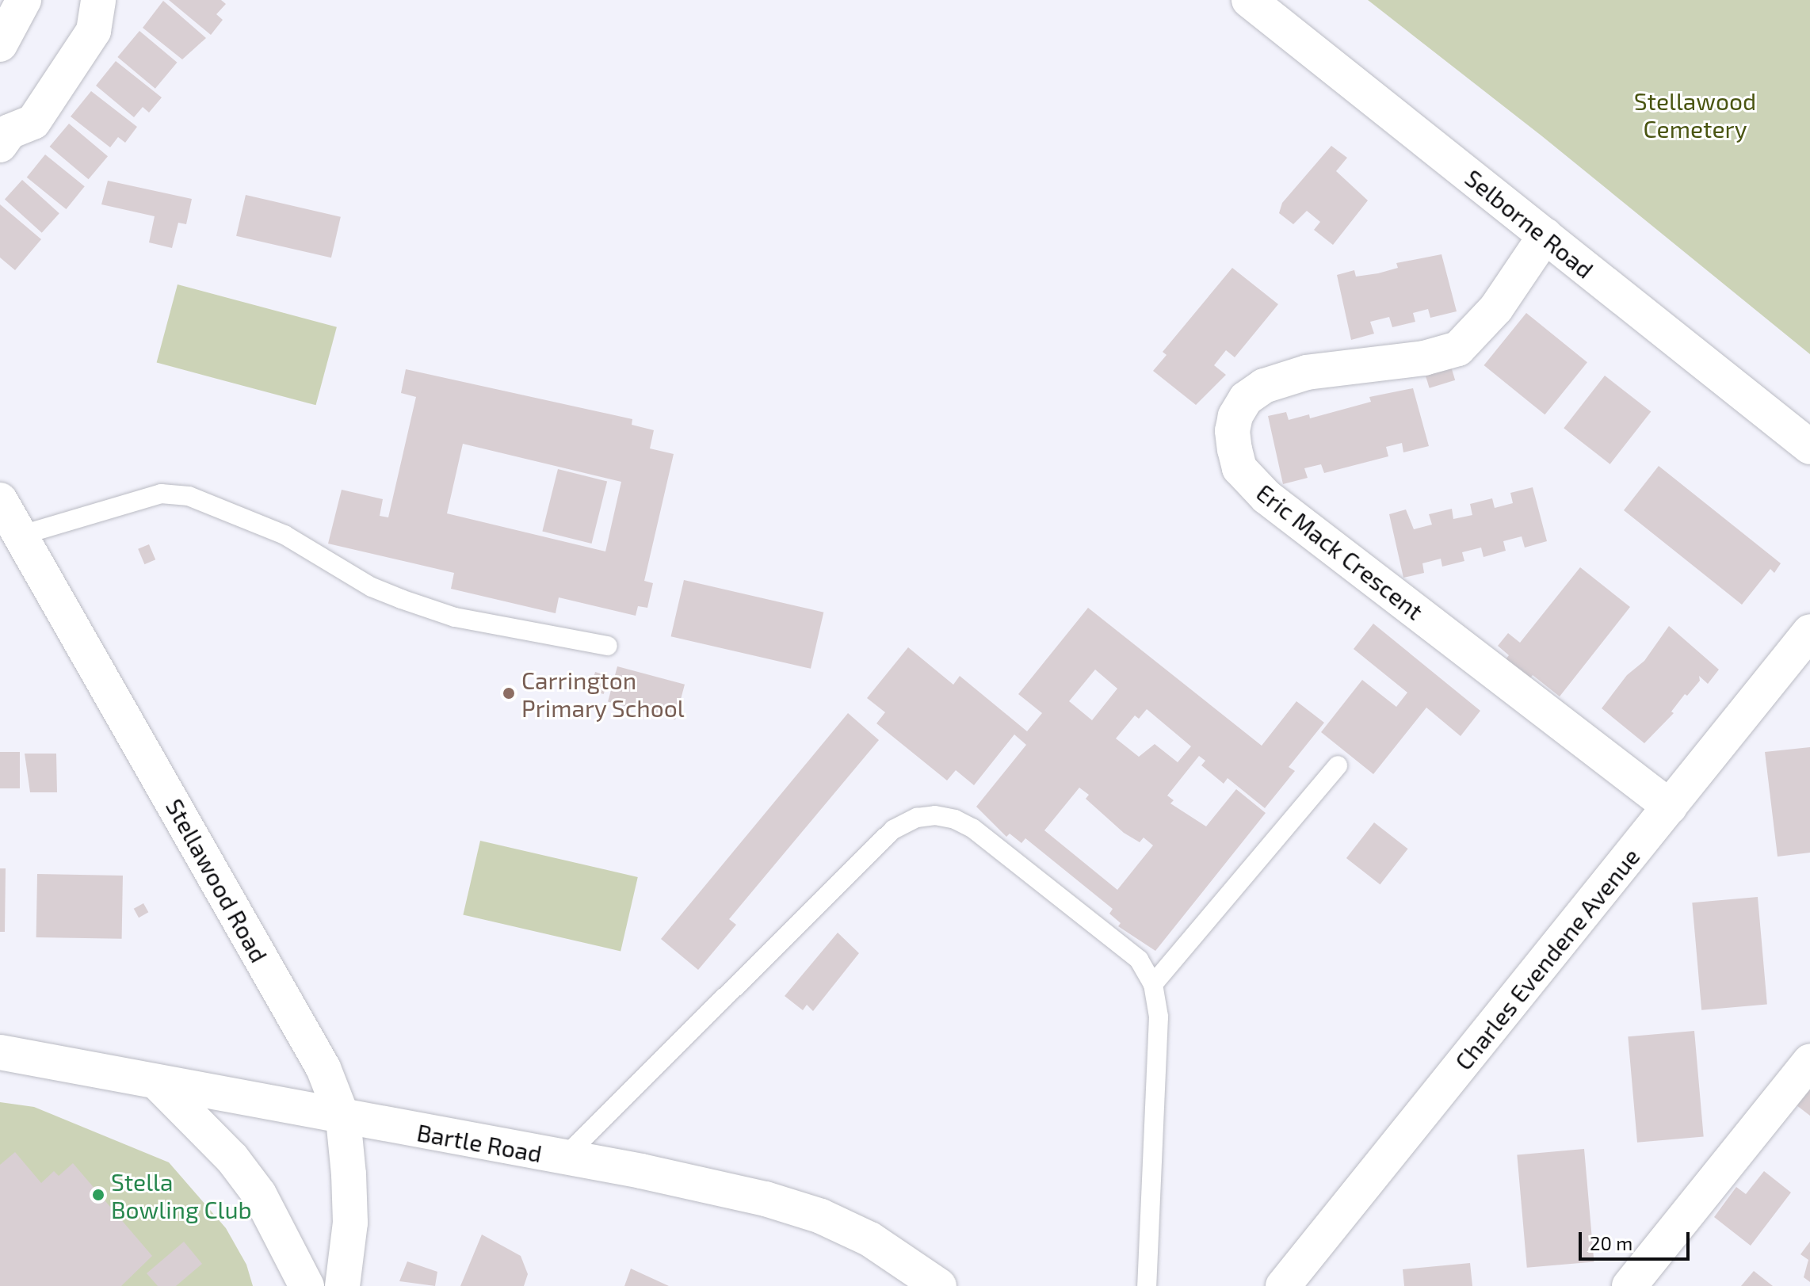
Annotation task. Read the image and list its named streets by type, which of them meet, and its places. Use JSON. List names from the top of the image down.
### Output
{
  "streets": {
    "street": [
      "Selborne Road",
      "Eric Mack Crescent",
      "Stellawood Road",
      "Charles Evendene Avenue",
      "Bartle Road"
    ]
  },
  "crossings": [
    ["Selborne Road", "Eric Mack Crescent"],
    ["Eric Mack Crescent", "Charles Evendene Avenue"],
    ["Stellawood Road", "Bartle Road"]
  ],
  "parks": ["Stellawood Cemetery"],
  "places": ["Carrington Primary School", "Stella Bowling Club"],
  "scale_bar": "20 m"
}
